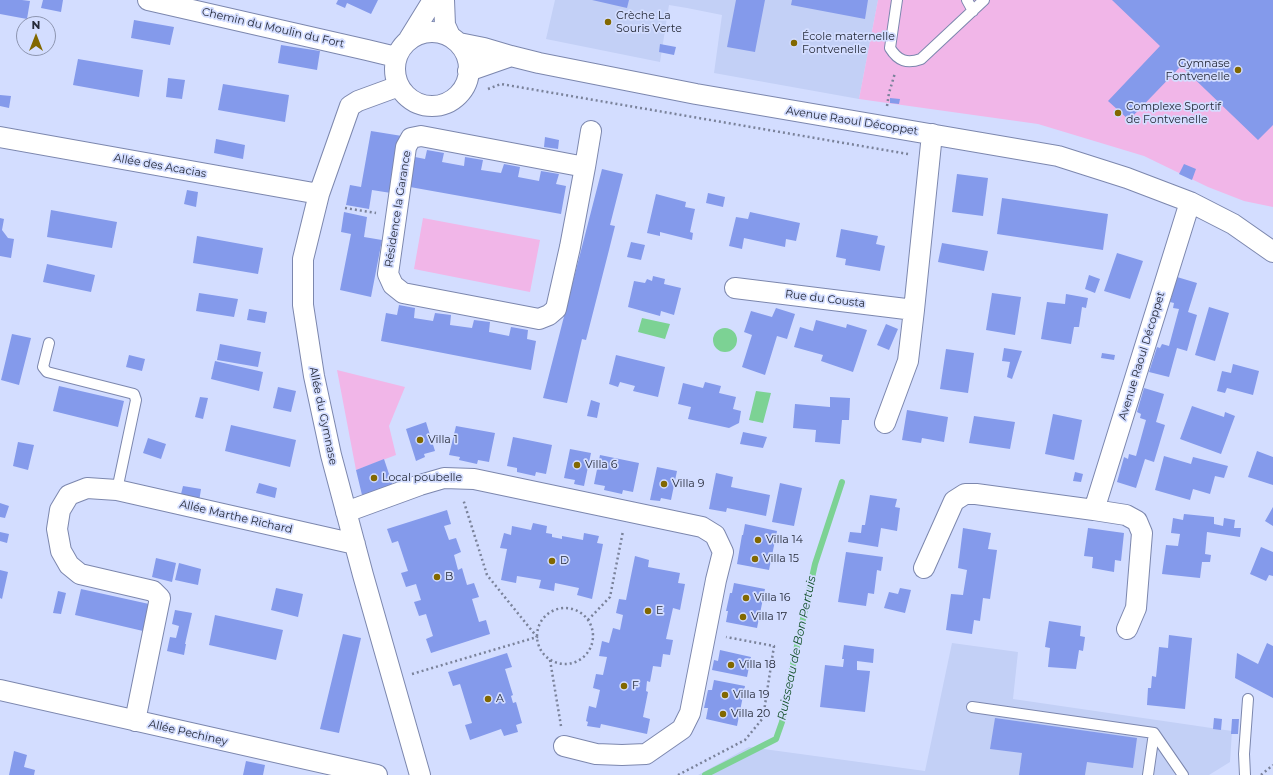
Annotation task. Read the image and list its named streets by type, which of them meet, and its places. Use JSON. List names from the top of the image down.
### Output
{
  "streets": {
    "street": [
      "Chemin du Moulin du Fort",
      "Avenue Raoul Décoppet",
      "Allée des Acacias",
      "Résidence la Garance",
      "Rue du Cousta",
      "Allée du Gymnase",
      "Allée Marthe Richard",
      "Allée Pechiney"
    ]
  },
  "crossings": [
    ["Chemin du Moulin du Fort", "Avenue Raoul Décoppet"],
    ["Chemin du Moulin du Fort", "Allée du Gymnase"],
    ["Avenue Raoul Décoppet", "Allée du Gymnase"],
    ["Allée des Acacias", "Allée du Gymnase"],
    ["Allée du Gymnase", "Allée Marthe Richard"],
    ["Allée Marthe Richard", "Allée Pechiney"]
  ],
  "water": ["Ruisseau de Bon Pertuis"],
  "places": [
    "Crèche La Souris Verte",
    "École maternelle Fontvenelle",
    "Gymnase Fontvenelle",
    "Complexe Sportif de Fontvenelle",
    "Villa 1",
    "Villa 6",
    "Local poubelle",
    "Villa 9",
    "Villa 14",
    "Villa 15",
    "D",
    "B",
    "Villa 16",
    "E",
    "Villa 17",
    "Villa 18",
    "F",
    "Villa 19",
    "A",
    "Villa 20"
  ],
  "north": "top"
}
